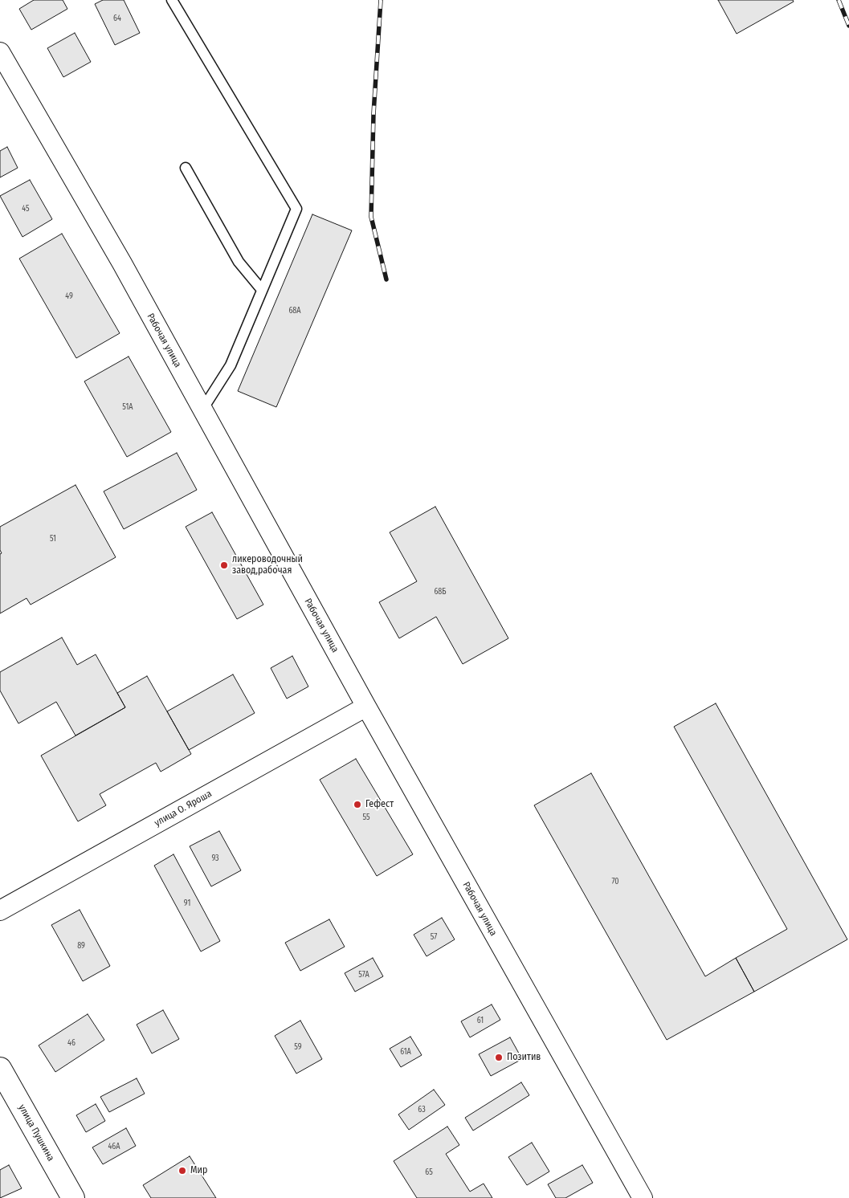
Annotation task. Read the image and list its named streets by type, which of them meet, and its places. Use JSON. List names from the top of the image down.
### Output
{
  "streets": {
    "main road": ["улица Пушкина"],
    "street": ["Рабочая улица", "улица О. Яроша"]
  },
  "crossings": [
    ["Рабочая улица", "улица О. Яроша"]
  ],
  "places": [
    "ликероводочный завод,рабочая",
    "Гефест",
    "Позитив",
    "Мир"
  ],
  "house_numbers": [
    "64",
    "45",
    "49",
    "68А",
    "51А",
    "51",
    "68Б",
    "55",
    "93",
    "70",
    "91",
    "57",
    "89",
    "57А",
    "61",
    "46",
    "59",
    "61А",
    "63",
    "46А",
    "65"
  ]
}
